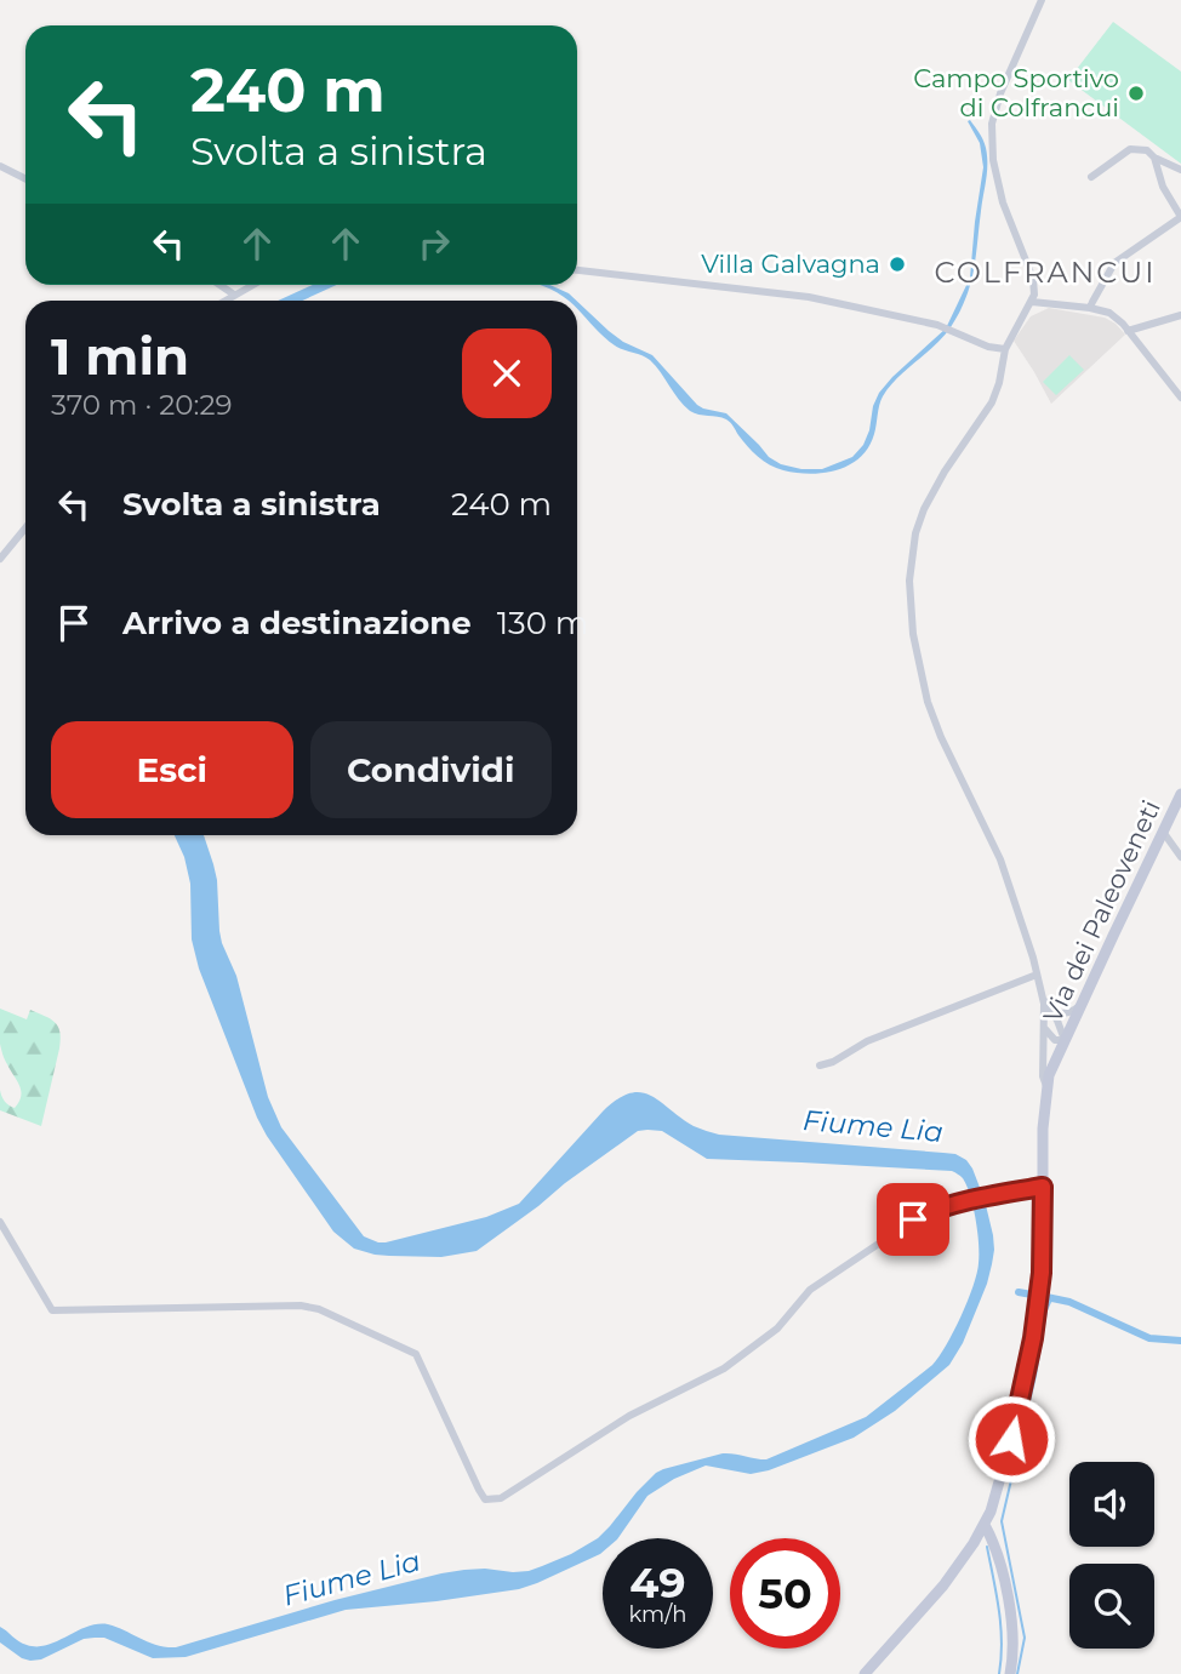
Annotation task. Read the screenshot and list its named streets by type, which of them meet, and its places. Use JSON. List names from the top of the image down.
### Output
{
  "streets": {
    "main road": ["Via dei Paleoveneti"]
  },
  "districts": ["COLFRANCUI"],
  "water": ["Fiume Lia"],
  "places": ["Campo Sportivo di Colfrancui", "Villa Galvagna"],
  "page": {
    "turn": ["240 m", "Svolta a sinistra"],
    "heading": ["1 min", "370 m · 20:29"],
    "list": [
      {
        "name": "Svolta a sinistra",
        "value": "240 m"
      },
      {
        "name": "Arrivo a destinazione",
        "value": "130 m"
      }
    ],
    "buttons": ["Esci", "Condividi"],
    "speed": "49 km/h",
    "limit": "50"
  }
}
